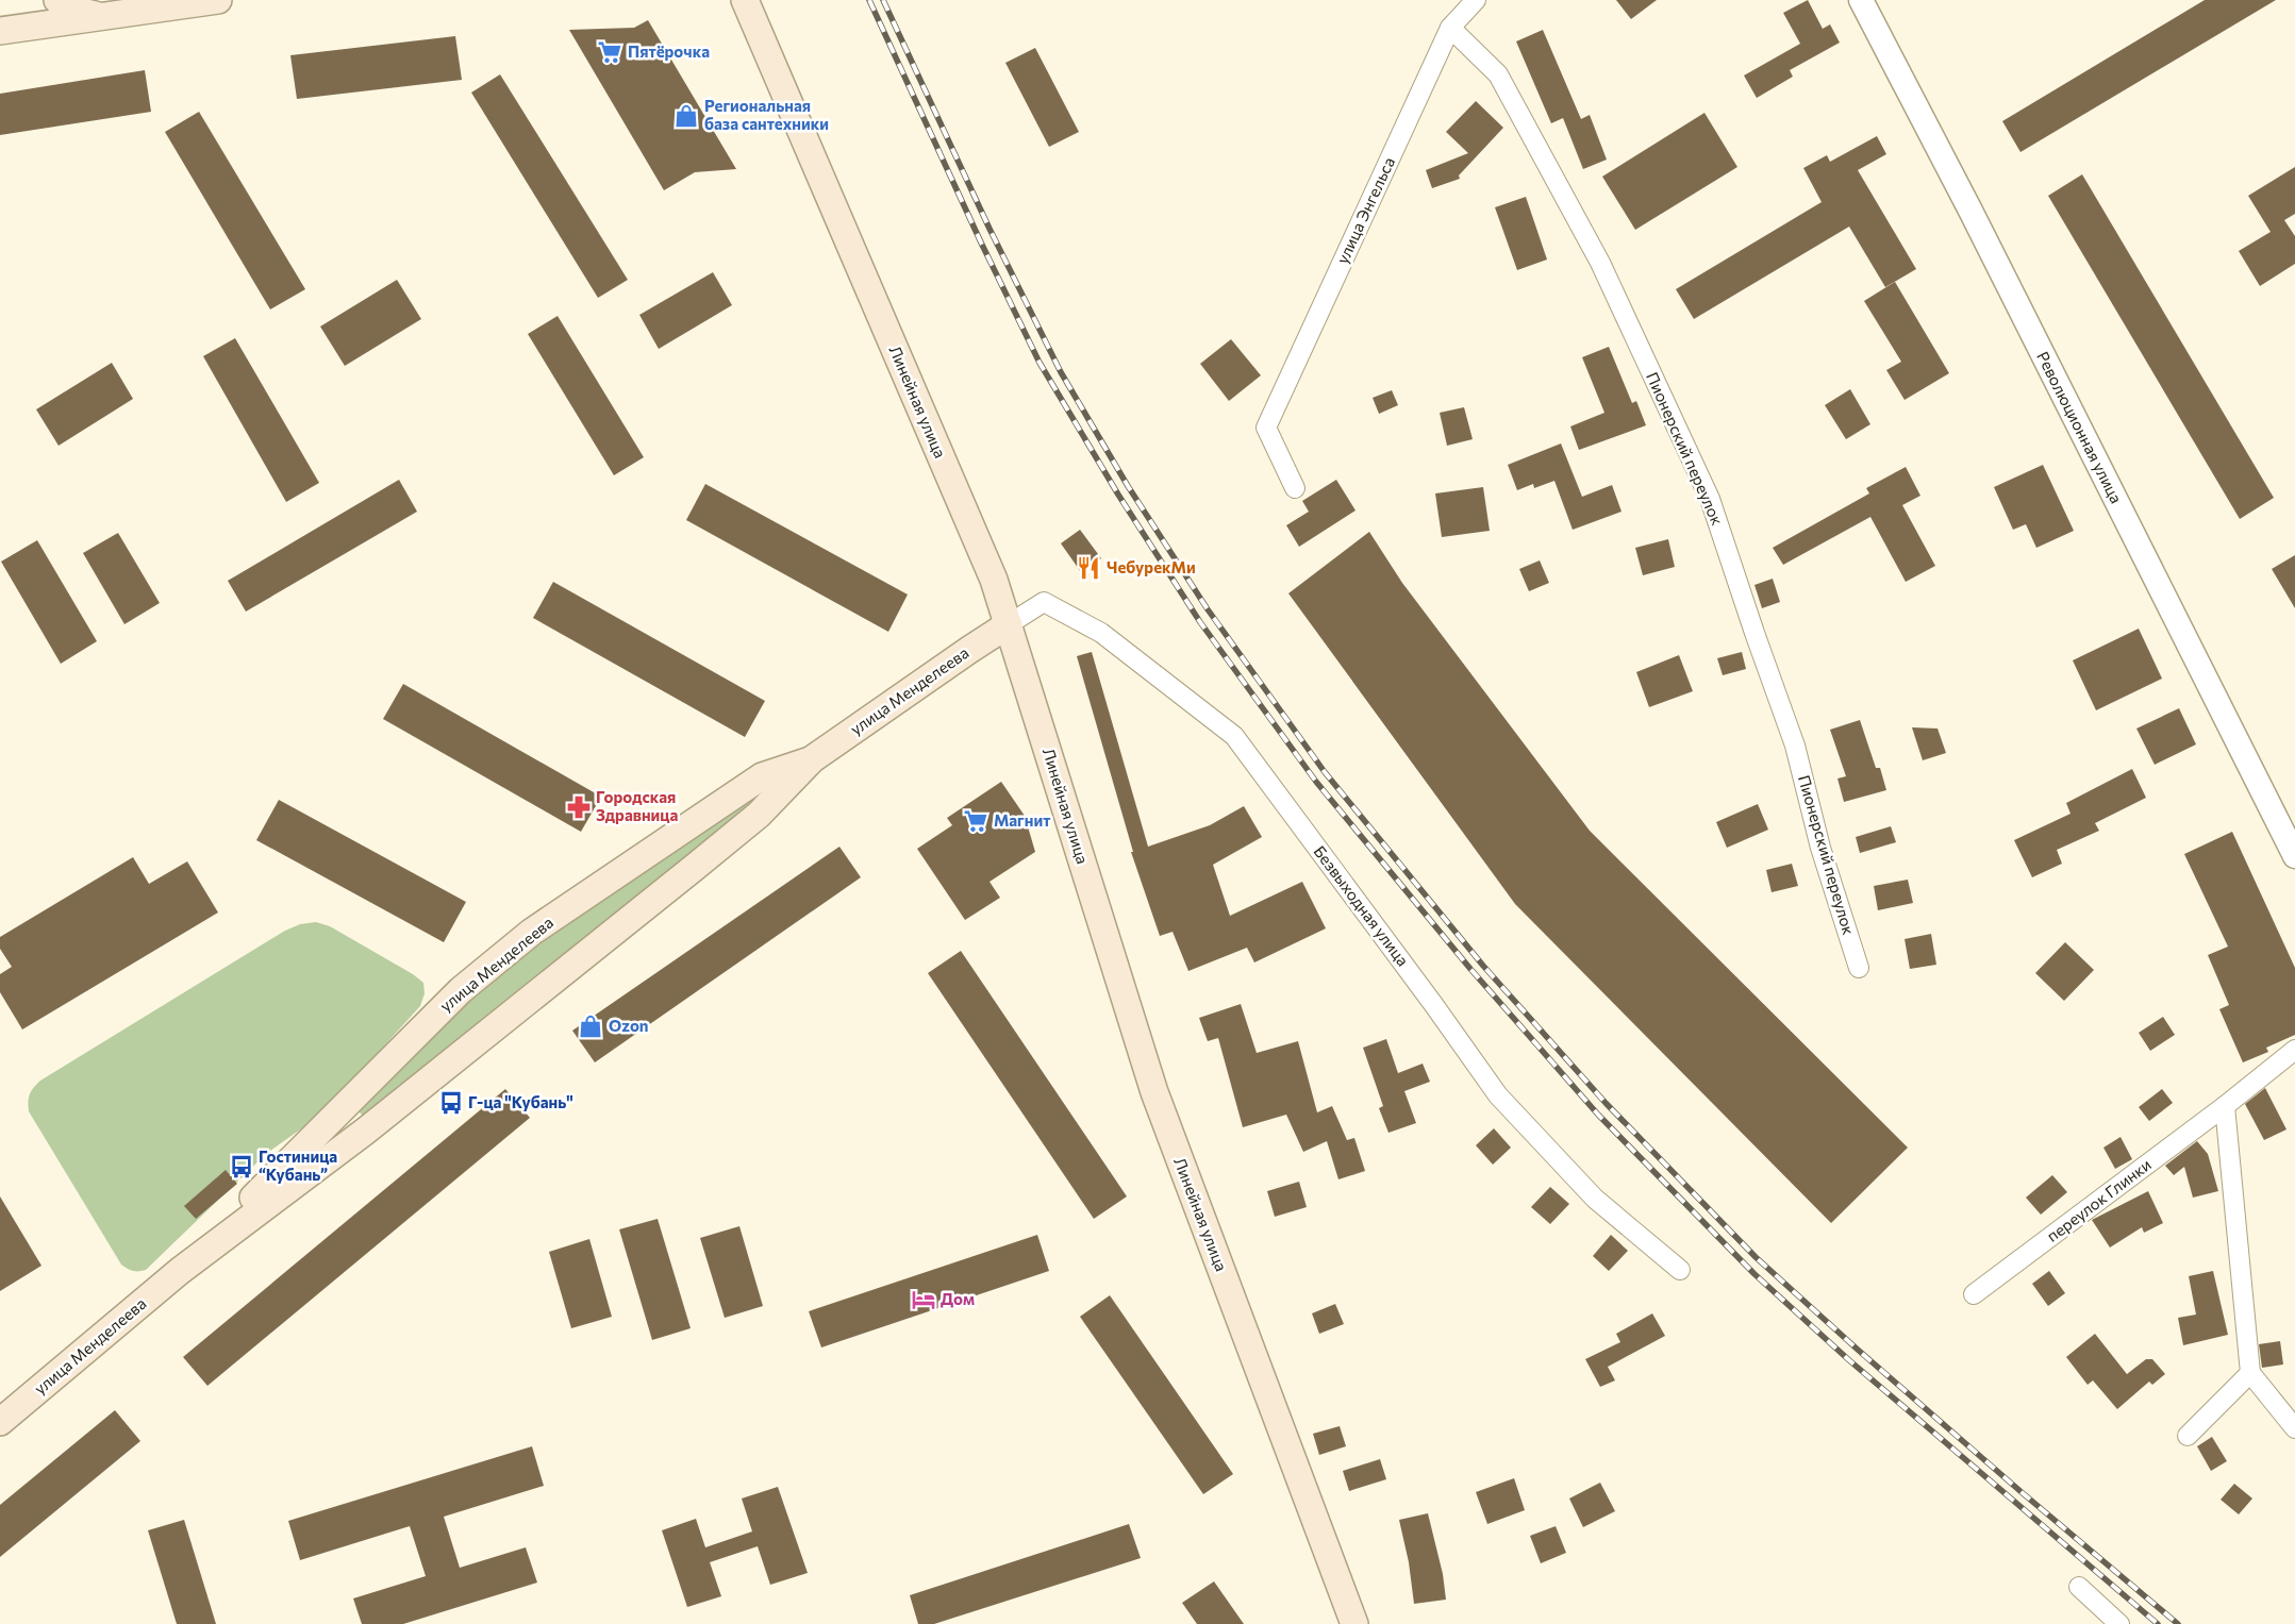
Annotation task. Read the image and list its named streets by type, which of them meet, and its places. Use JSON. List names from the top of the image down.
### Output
{
  "streets": {
    "main road": ["Линейная улица", "улица Менделеева"],
    "street": [
      "улица Энгельса",
      "Революционная улица",
      "Пионерский переулок",
      "Безвыходная улица",
      "переулок Глинки"
    ]
  },
  "crossings": [
    ["улица Энгельса", "Пионерский переулок"],
    ["Линейная улица", "улица Менделеева"],
    ["Линейная улица", "Безвыходная улица"],
    ["улица Менделеева", "Безвыходная улица"]
  ],
  "places": {
    "supermarket": ["Пятёрочка", "Магнит"],
    "shop": ["Региональная база сантехники", "Ozon"],
    "restaurant": ["ЧебурекМи"],
    "pharmacy": ["Городская Здравница"],
    "bus stop": ["Г-ца \"Кубань\"", "Гостиница “Кубань”"],
    "hotel": ["Дом"]
  }
}
